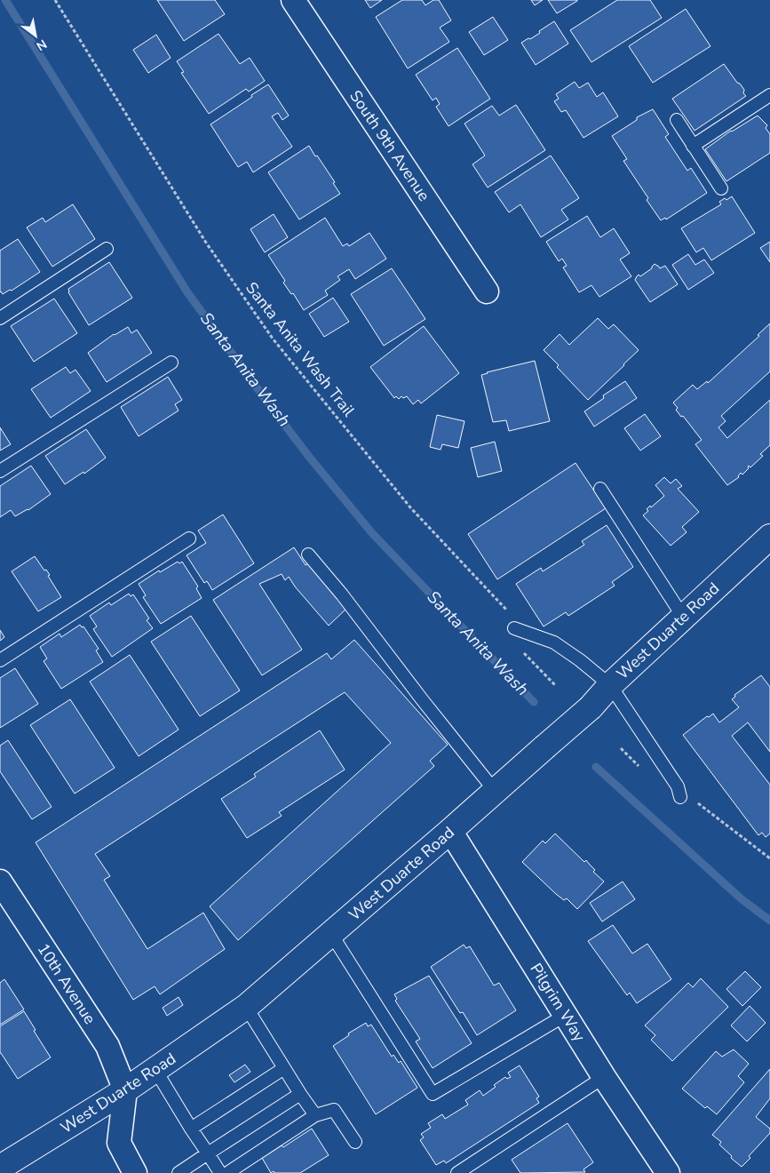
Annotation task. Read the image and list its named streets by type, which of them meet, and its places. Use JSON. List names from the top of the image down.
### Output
{
  "streets": {
    "main road": ["West Duarte Road"],
    "street": ["South 9th Avenue", "10th Avenue", "Pilgrim Way"],
    "path": ["Santa Anita Wash Trail"]
  },
  "crossings": [
    ["West Duarte Road", "10th Avenue"],
    ["West Duarte Road", "Pilgrim Way"]
  ],
  "water": ["Santa Anita Wash"],
  "north": "bottom right"
}
